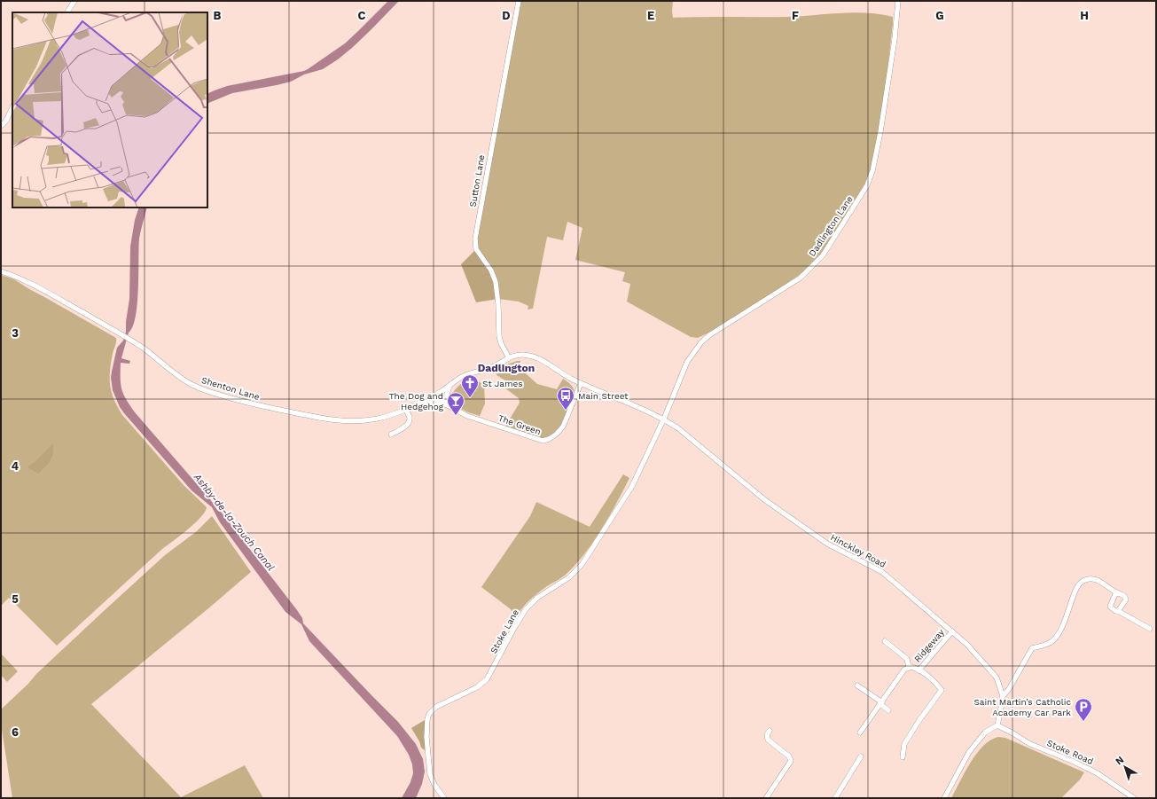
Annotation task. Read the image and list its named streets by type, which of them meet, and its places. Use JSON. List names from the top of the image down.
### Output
{
  "streets": {
    "street": [
      "Sutton Lane",
      "Dadlington Lane",
      "Shenton Lane",
      "The Green",
      "Hinckley Road",
      "Stoke Lane",
      "Ridgeway",
      "Stoke Road"
    ]
  },
  "crossings": [
    ["Dadlington Lane", "Hinckley Road"],
    ["Dadlington Lane", "Stoke Lane"],
    ["Shenton Lane", "The Green"],
    ["The Green", "Hinckley Road"],
    ["Hinckley Road", "Stoke Lane"],
    ["Hinckley Road", "Ridgeway"],
    ["Hinckley Road", "Stoke Road"]
  ],
  "districts": ["Dadlington"],
  "water": ["Ashby-de-la-Zouch Canal"],
  "places": {
    "church": ["St James"],
    "bus stop": ["Main Street"],
    "bar": ["The Dog and Hedgehog"],
    "parking": ["Saint Martin’s Catholic Academy Car Park"]
  },
  "north": "top left",
  "grid": {
    "columns": [
      "B",
      "C",
      "D",
      "E",
      "F",
      "G",
      "H"
    ],
    "rows": [
      "3",
      "4",
      "5",
      "6"
    ]
  }
}
